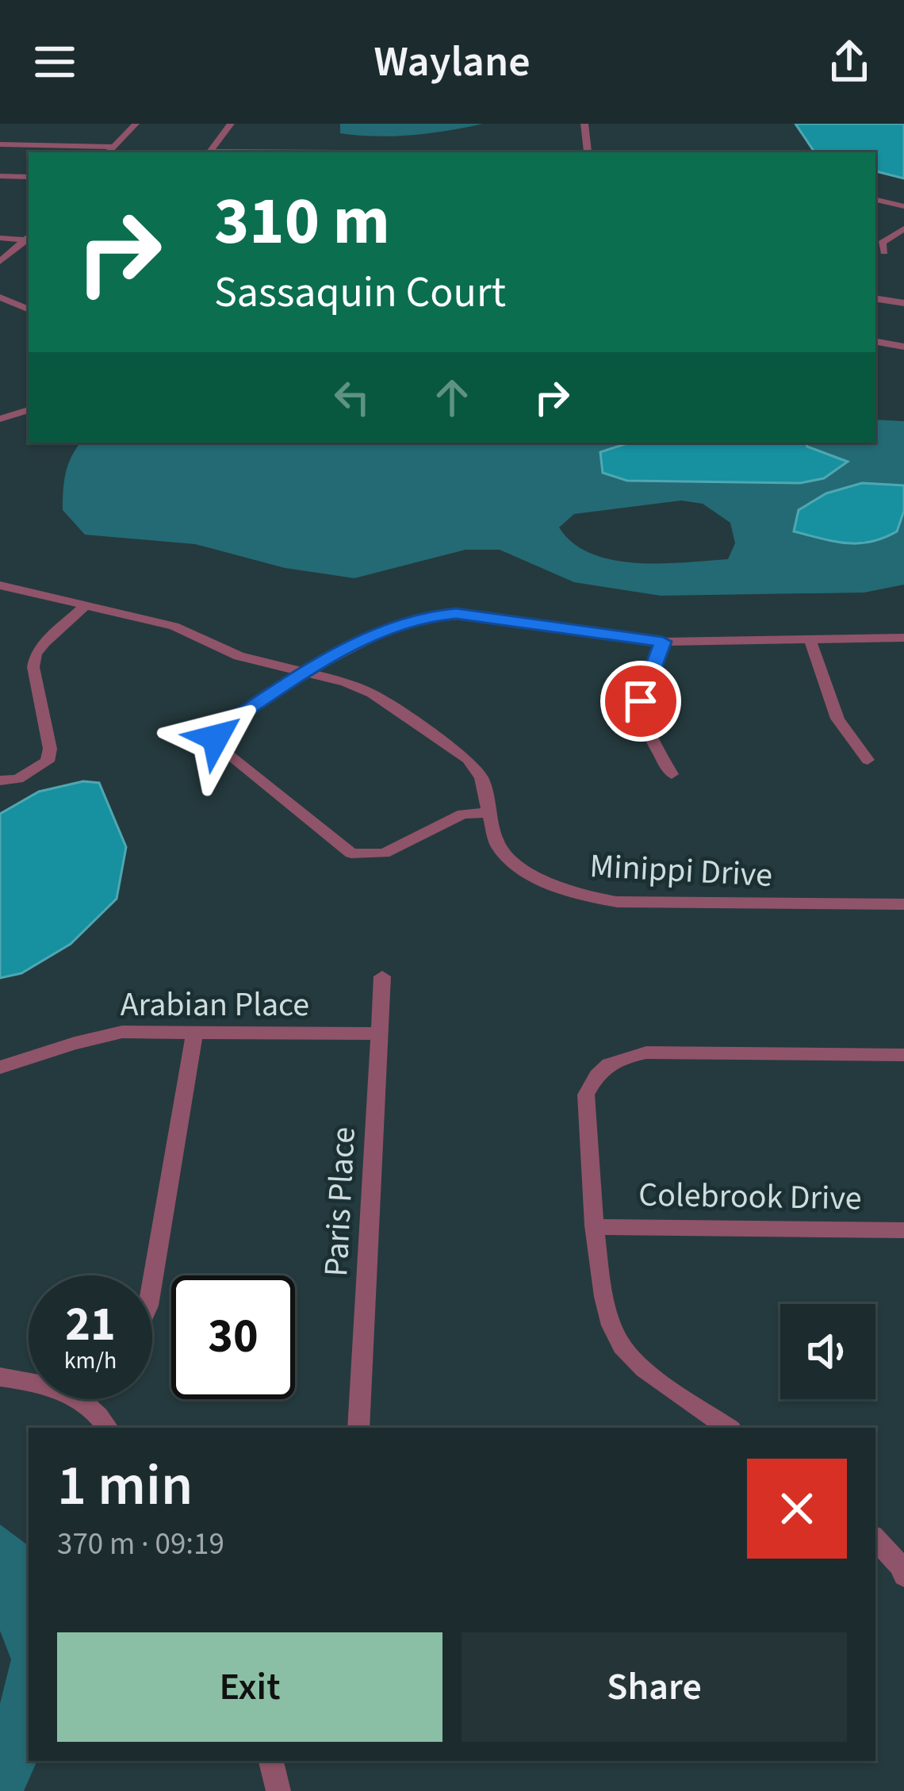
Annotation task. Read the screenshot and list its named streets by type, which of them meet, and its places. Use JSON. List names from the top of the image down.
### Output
{
  "streets": {
    "street": [
      "Minippi Drive",
      "Arabian Place",
      "Colebrook Drive",
      "Paris Place"
    ]
  },
  "crossings": [
    ["Arabian Place", "Paris Place"]
  ],
  "page": {
    "header": "Waylane",
    "turn": ["310 m", "Sassaquin Court"],
    "speed": "21 km/h",
    "limit": "30",
    "heading": ["1 min", "370 m · 09:19"],
    "buttons": ["Exit", "Share"]
  }
}
